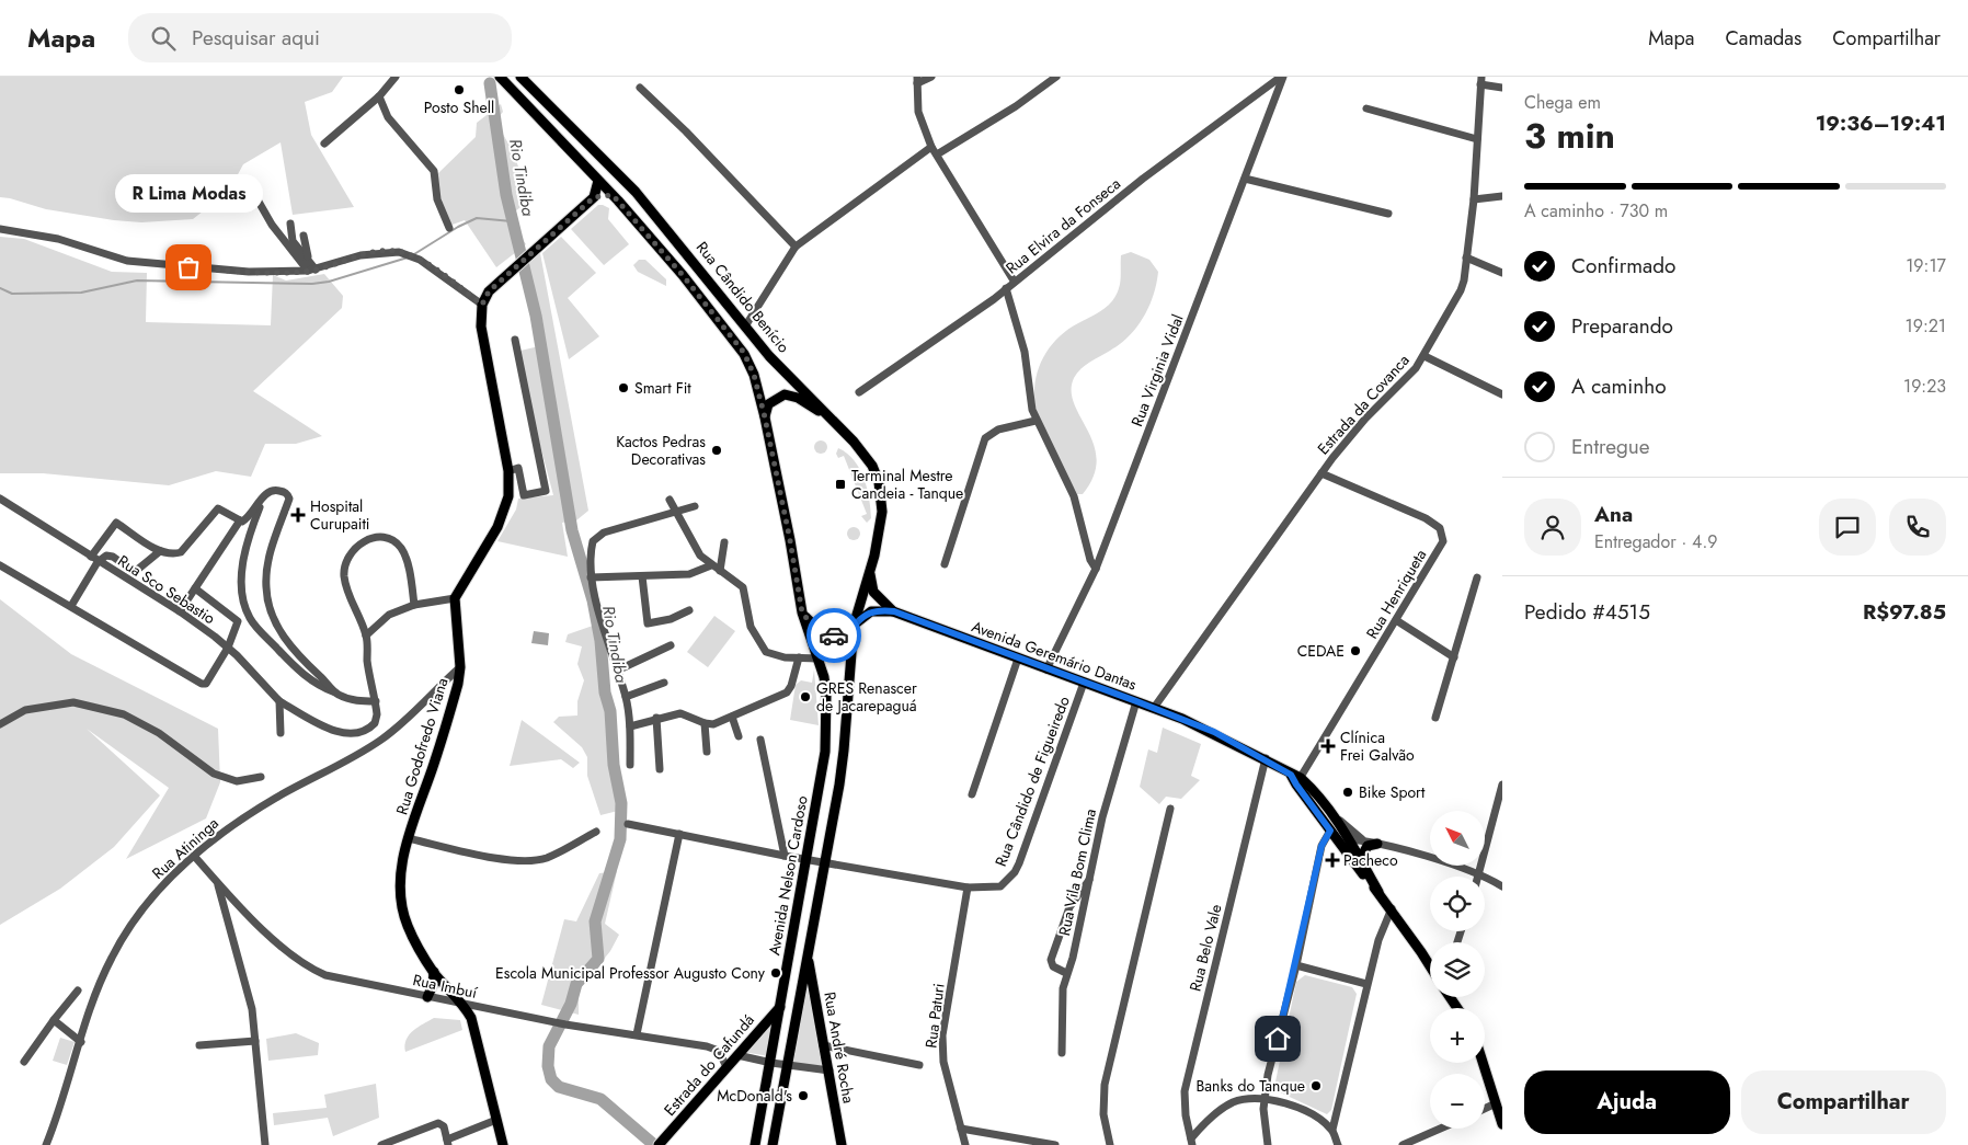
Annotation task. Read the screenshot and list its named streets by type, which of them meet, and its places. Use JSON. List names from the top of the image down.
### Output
{
  "streets": {
    "main road": [
      "Rua Cândido Benício",
      "Avenida Geremário Dantas",
      "Rua Godofredo Viana",
      "Avenida Nelson Cardoso",
      "Rua André Rocha",
      "Estrada do Cafundá"
    ],
    "street": [
      "Rua Elvira da Fonseca",
      "Rua Virginia Vidal",
      "Estrada da Covanca",
      "Rua Sco Sebastio",
      "Rua Henriqueta",
      "Rua Cândido de Figueiredo",
      "Rua Atininga",
      "Rua Vila Bom Clima",
      "Rua Belo Vale",
      "Rua Imbuí",
      "Rua Paturi"
    ]
  },
  "crossings": [
    ["Rua Elvira da Fonseca", "Rua Virginia Vidal"],
    ["Rua Cândido Benício", "Avenida Geremário Dantas"],
    ["Rua Virginia Vidal", "Avenida Geremário Dantas"],
    ["Estrada da Covanca", "Rua Henriqueta"],
    ["Estrada da Covanca", "Avenida Geremário Dantas"],
    ["Rua Henriqueta", "Avenida Geremário Dantas"],
    ["Avenida Geremário Dantas", "Rua Cândido de Figueiredo"],
    ["Avenida Geremário Dantas", "Rua Vila Bom Clima"],
    ["Avenida Geremário Dantas", "Avenida Nelson Cardoso"],
    ["Avenida Geremário Dantas", "Rua Belo Vale"],
    ["Rua Godofredo Viana", "Rua Atininga"],
    ["Rua Godofredo Viana", "Rua Imbuí"],
    ["Rua Cândido de Figueiredo", "Avenida Nelson Cardoso"],
    ["Rua Cândido de Figueiredo", "Rua Paturi"],
    ["Rua Atininga", "Rua Imbuí"],
    ["Avenida Nelson Cardoso", "Estrada do Cafundá"],
    ["Rua Imbuí", "Estrada do Cafundá"]
  ],
  "water": ["Rio Tindiba"],
  "places": {
    "other": [
      "Posto Shell",
      "R Lima Modas",
      "Smart Fit",
      "Kactos Pedras Decorativas",
      "CEDAE",
      "GRES Renascer de Jacarepaguá",
      "Bike Sport",
      "Escola Municipal Professor Augusto Cony",
      "Banks do Tanque",
      "McDonald's"
    ],
    "transit": ["Terminal Mestre Candeia - Tanque"],
    "health": ["Hospital Curupaiti", "Clínica Frei Galvão", "Pacheco"]
  },
  "north": "top left",
  "page": {
    "header": "Mapa",
    "search": "Pesquisar aqui",
    "nav": ["Mapa", "Camadas", "Compartilhar"],
    "heading": ["3 min", "Chega em", "19:36–19:41"],
    "panel": [
      "Ana",
      "Entregador · 4.9",
      "Pedido #4515",
      "R$97.85"
    ],
    "bar": "A caminho · 730 m",
    "bubble": "R Lima Modas",
    "list": [
      ["Confirmado", "19:17"],
      ["Preparando", "19:21"],
      ["A caminho", "19:23"],
      "Entregue"
    ],
    "map_buttons": ["+", "−"],
    "buttons": ["Ajuda", "Compartilhar"]
  }
}
